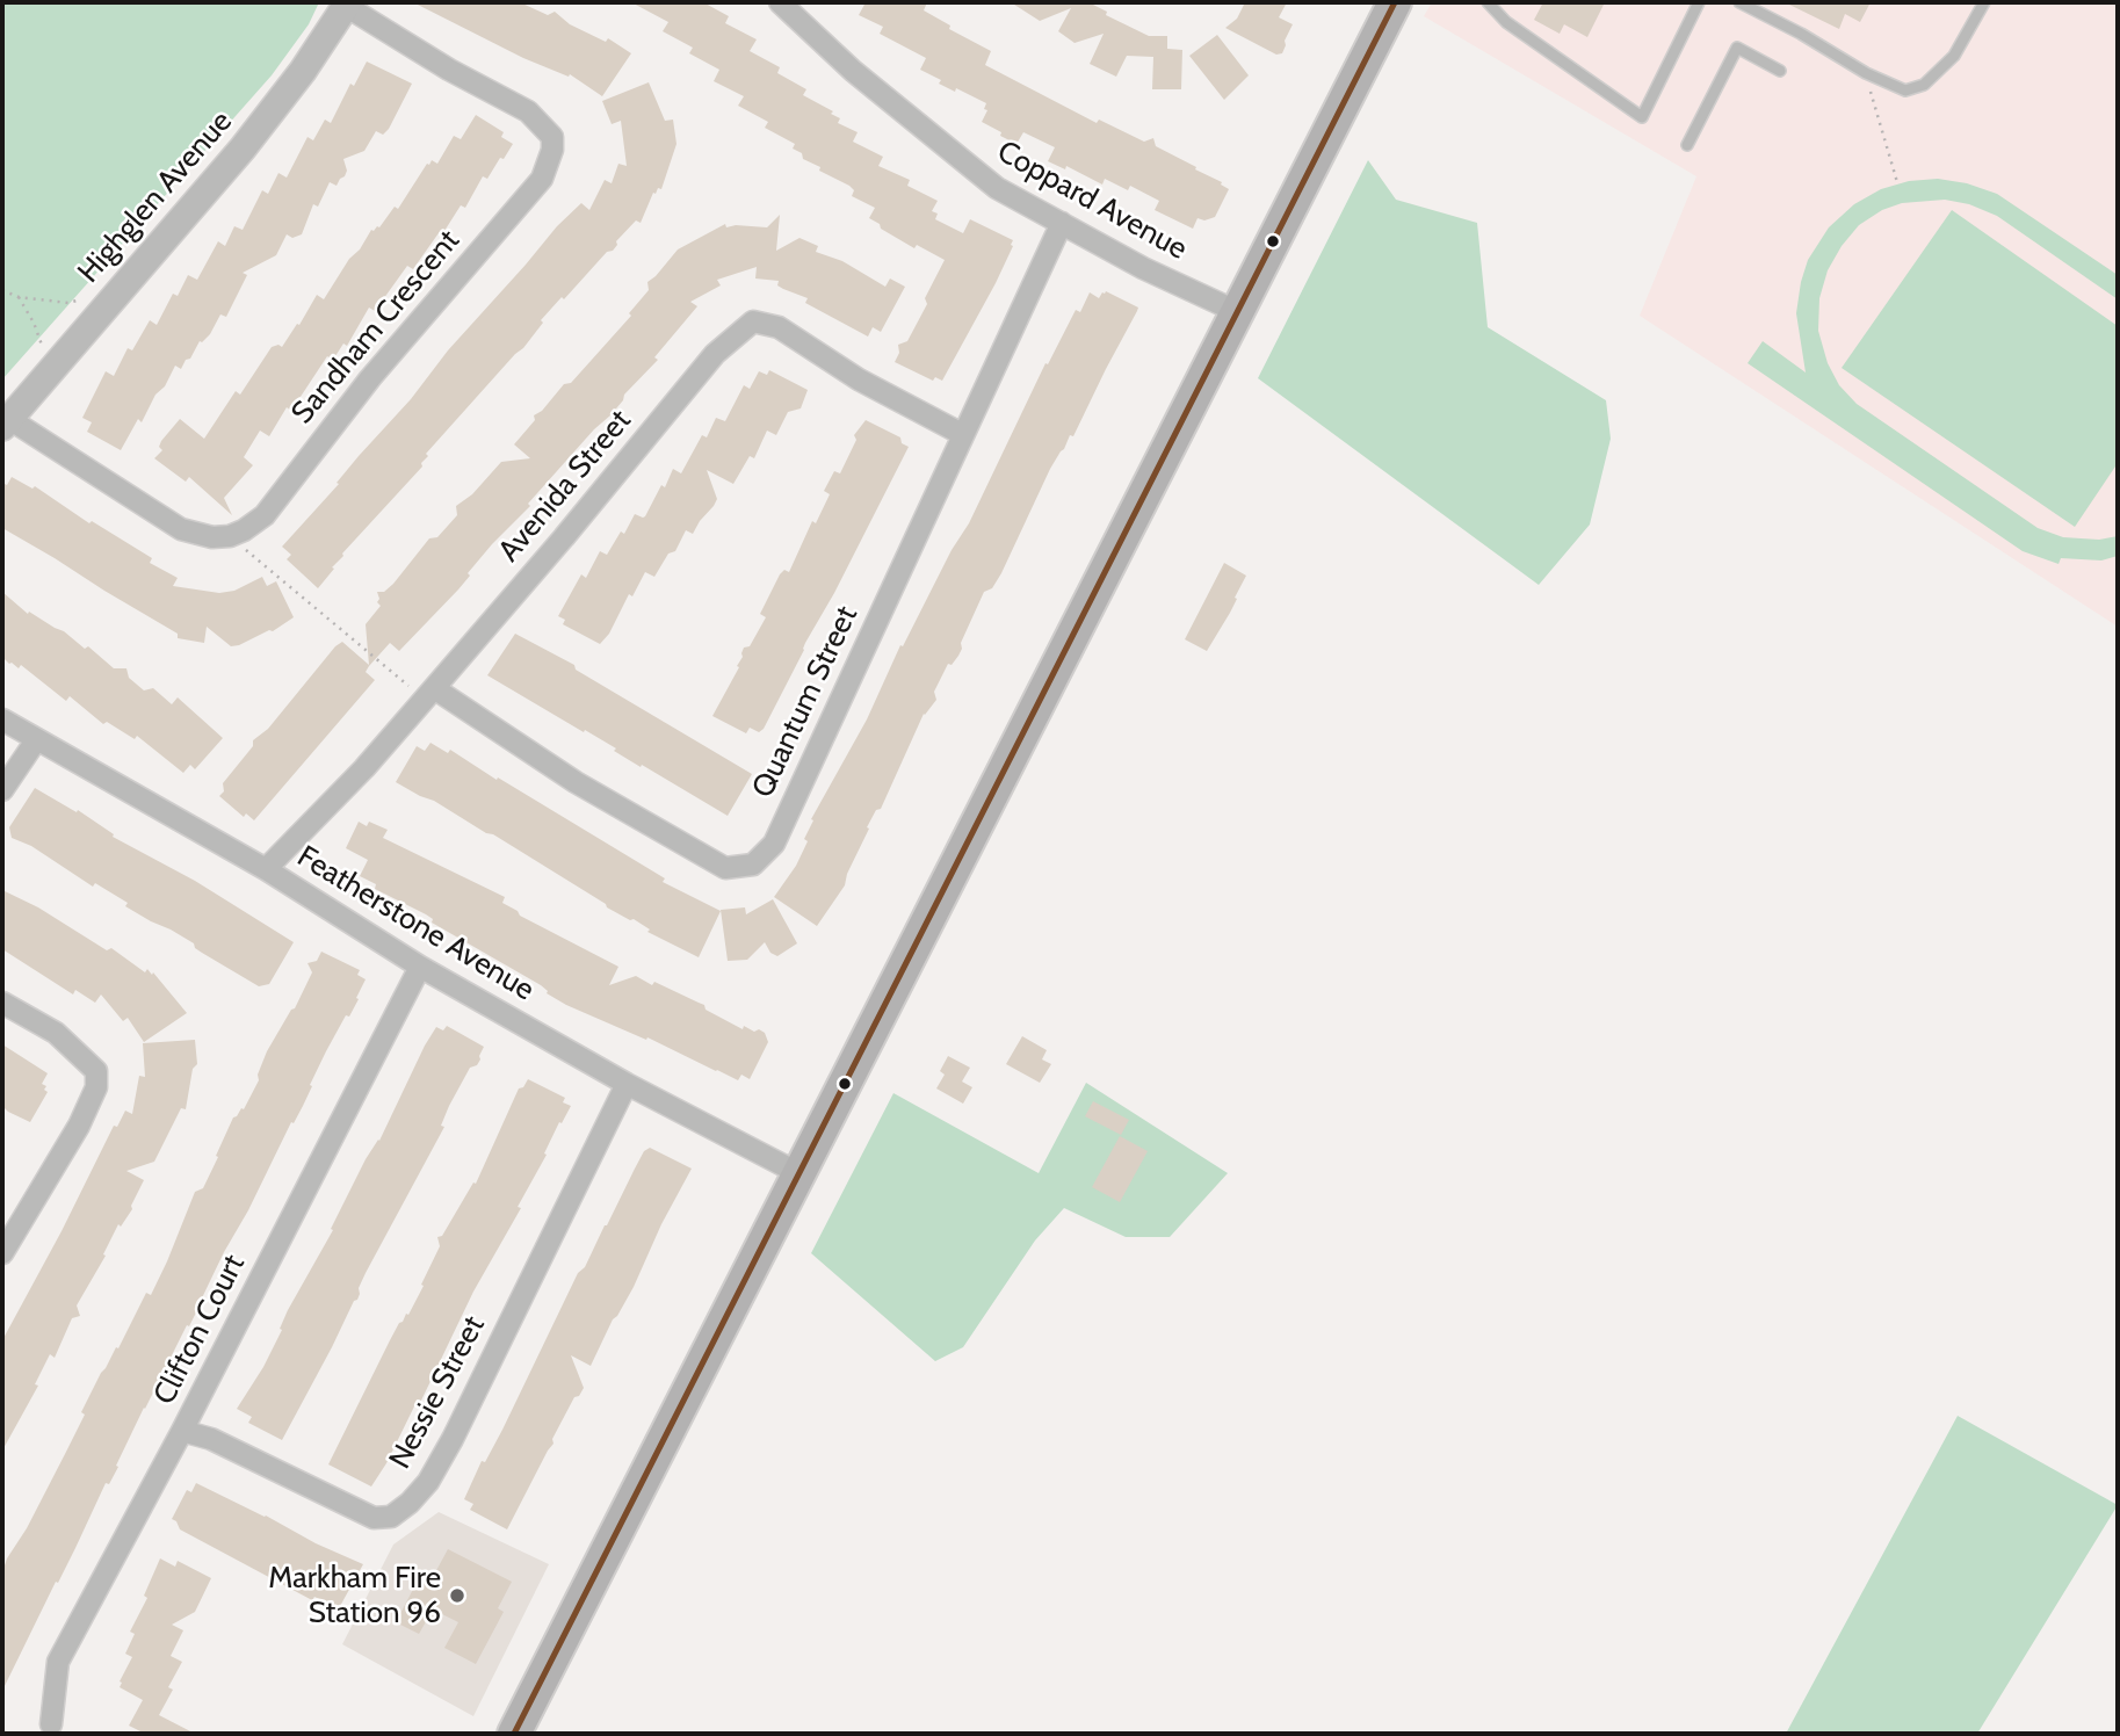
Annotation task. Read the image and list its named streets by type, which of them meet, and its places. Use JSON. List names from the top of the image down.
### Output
{
  "streets": {
    "street": [
      "Highglen Avenue",
      "Coppard Avenue",
      "Sandham Crescent",
      "Avenida Street",
      "Quantum Street",
      "Featherstone Avenue",
      "Clifton Court",
      "Nessie Street"
    ]
  },
  "crossings": [
    ["Highglen Avenue", "Sandham Crescent"],
    ["Coppard Avenue", "Quantum Street"],
    ["Avenida Street", "Quantum Street"],
    ["Avenida Street", "Featherstone Avenue"],
    ["Featherstone Avenue", "Clifton Court"],
    ["Featherstone Avenue", "Nessie Street"],
    ["Clifton Court", "Nessie Street"]
  ],
  "places": ["Markham Fire Station 96"]
}
